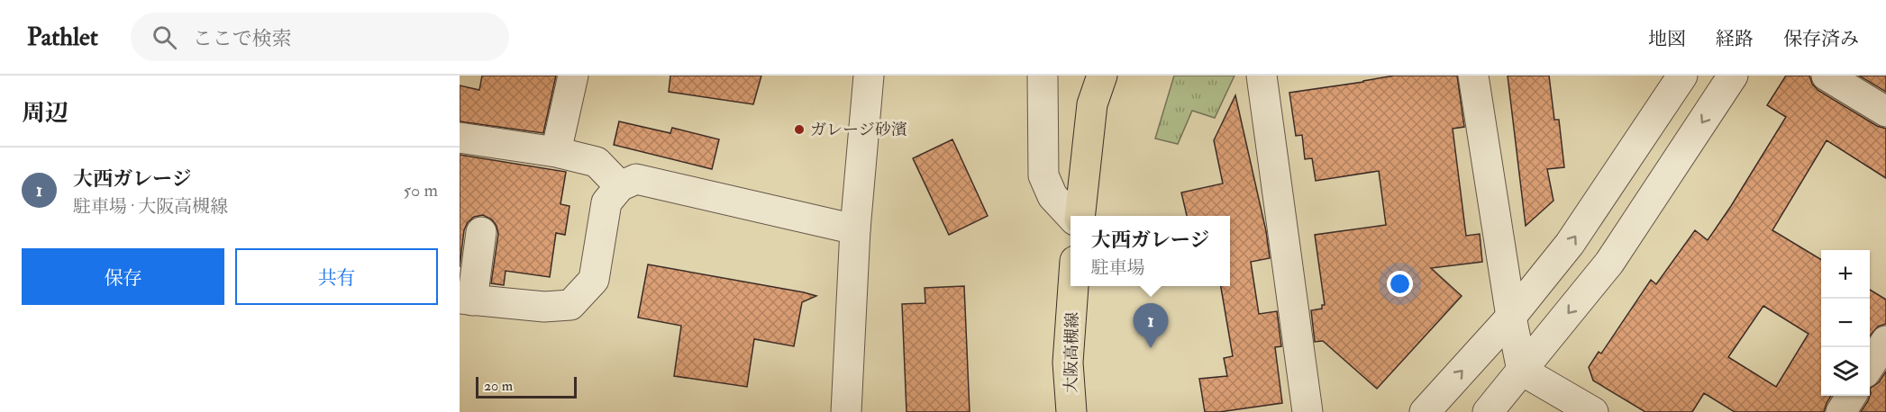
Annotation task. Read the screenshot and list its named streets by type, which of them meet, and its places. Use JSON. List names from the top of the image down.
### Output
{
  "streets": {
    "main road": ["大阪高槻線"]
  },
  "places": ["ガレージ砂濱"],
  "scale_bar": "20 m",
  "page": {
    "header": "Pathlet",
    "search": "ここで検索",
    "nav": ["地図", "経路", "保存済み"],
    "heading": "周辺",
    "list": [
      {
        "mark": "1",
        "name": "大西ガレージ",
        "note": "駐車場 · 大阪高槻線",
        "value": "50 m"
      }
    ],
    "popup": ["大西ガレージ", "駐車場"],
    "buttons": ["保存", "共有"],
    "map_buttons": ["+", "−"],
    "pins": "1",
    "scale": "20 m"
  }
}
